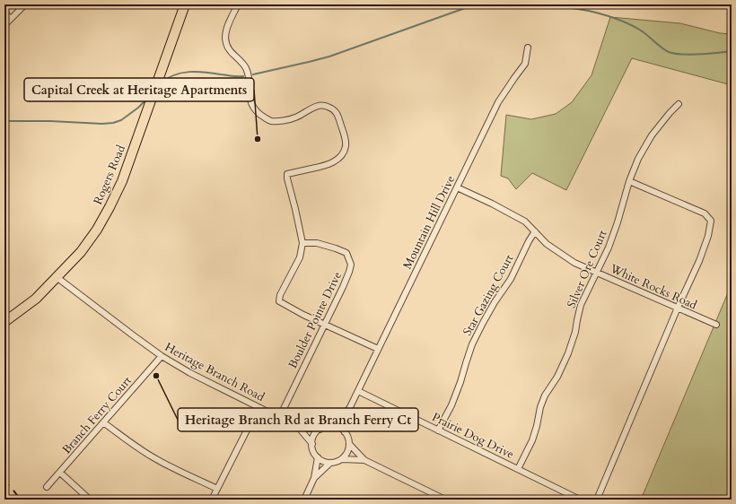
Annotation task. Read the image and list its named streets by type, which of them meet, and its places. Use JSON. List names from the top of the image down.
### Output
{
  "streets": {
    "main road": ["Rogers Road"],
    "street": [
      "Mountain Hill Drive",
      "Silver Ore Court",
      "White Rocks Road",
      "Star Gazing Court",
      "Boulder Pointe Drive",
      "Heritage Branch Road",
      "Branch Ferry Court",
      "Prairie Dog Drive"
    ]
  },
  "crossings": [
    ["Rogers Road", "Heritage Branch Road"],
    ["Mountain Hill Drive", "White Rocks Road"],
    ["Mountain Hill Drive", "Heritage Branch Road"],
    ["Mountain Hill Drive", "Prairie Dog Drive"],
    ["Silver Ore Court", "White Rocks Road"],
    ["Silver Ore Court", "Prairie Dog Drive"],
    ["White Rocks Road", "Star Gazing Court"],
    ["Star Gazing Court", "Prairie Dog Drive"],
    ["Boulder Pointe Drive", "Heritage Branch Road"],
    ["Heritage Branch Road", "Branch Ferry Court"]
  ],
  "places": ["Capital Creek at Heritage Apartments", "Heritage Branch Rd at Branch Ferry Ct"]
}
